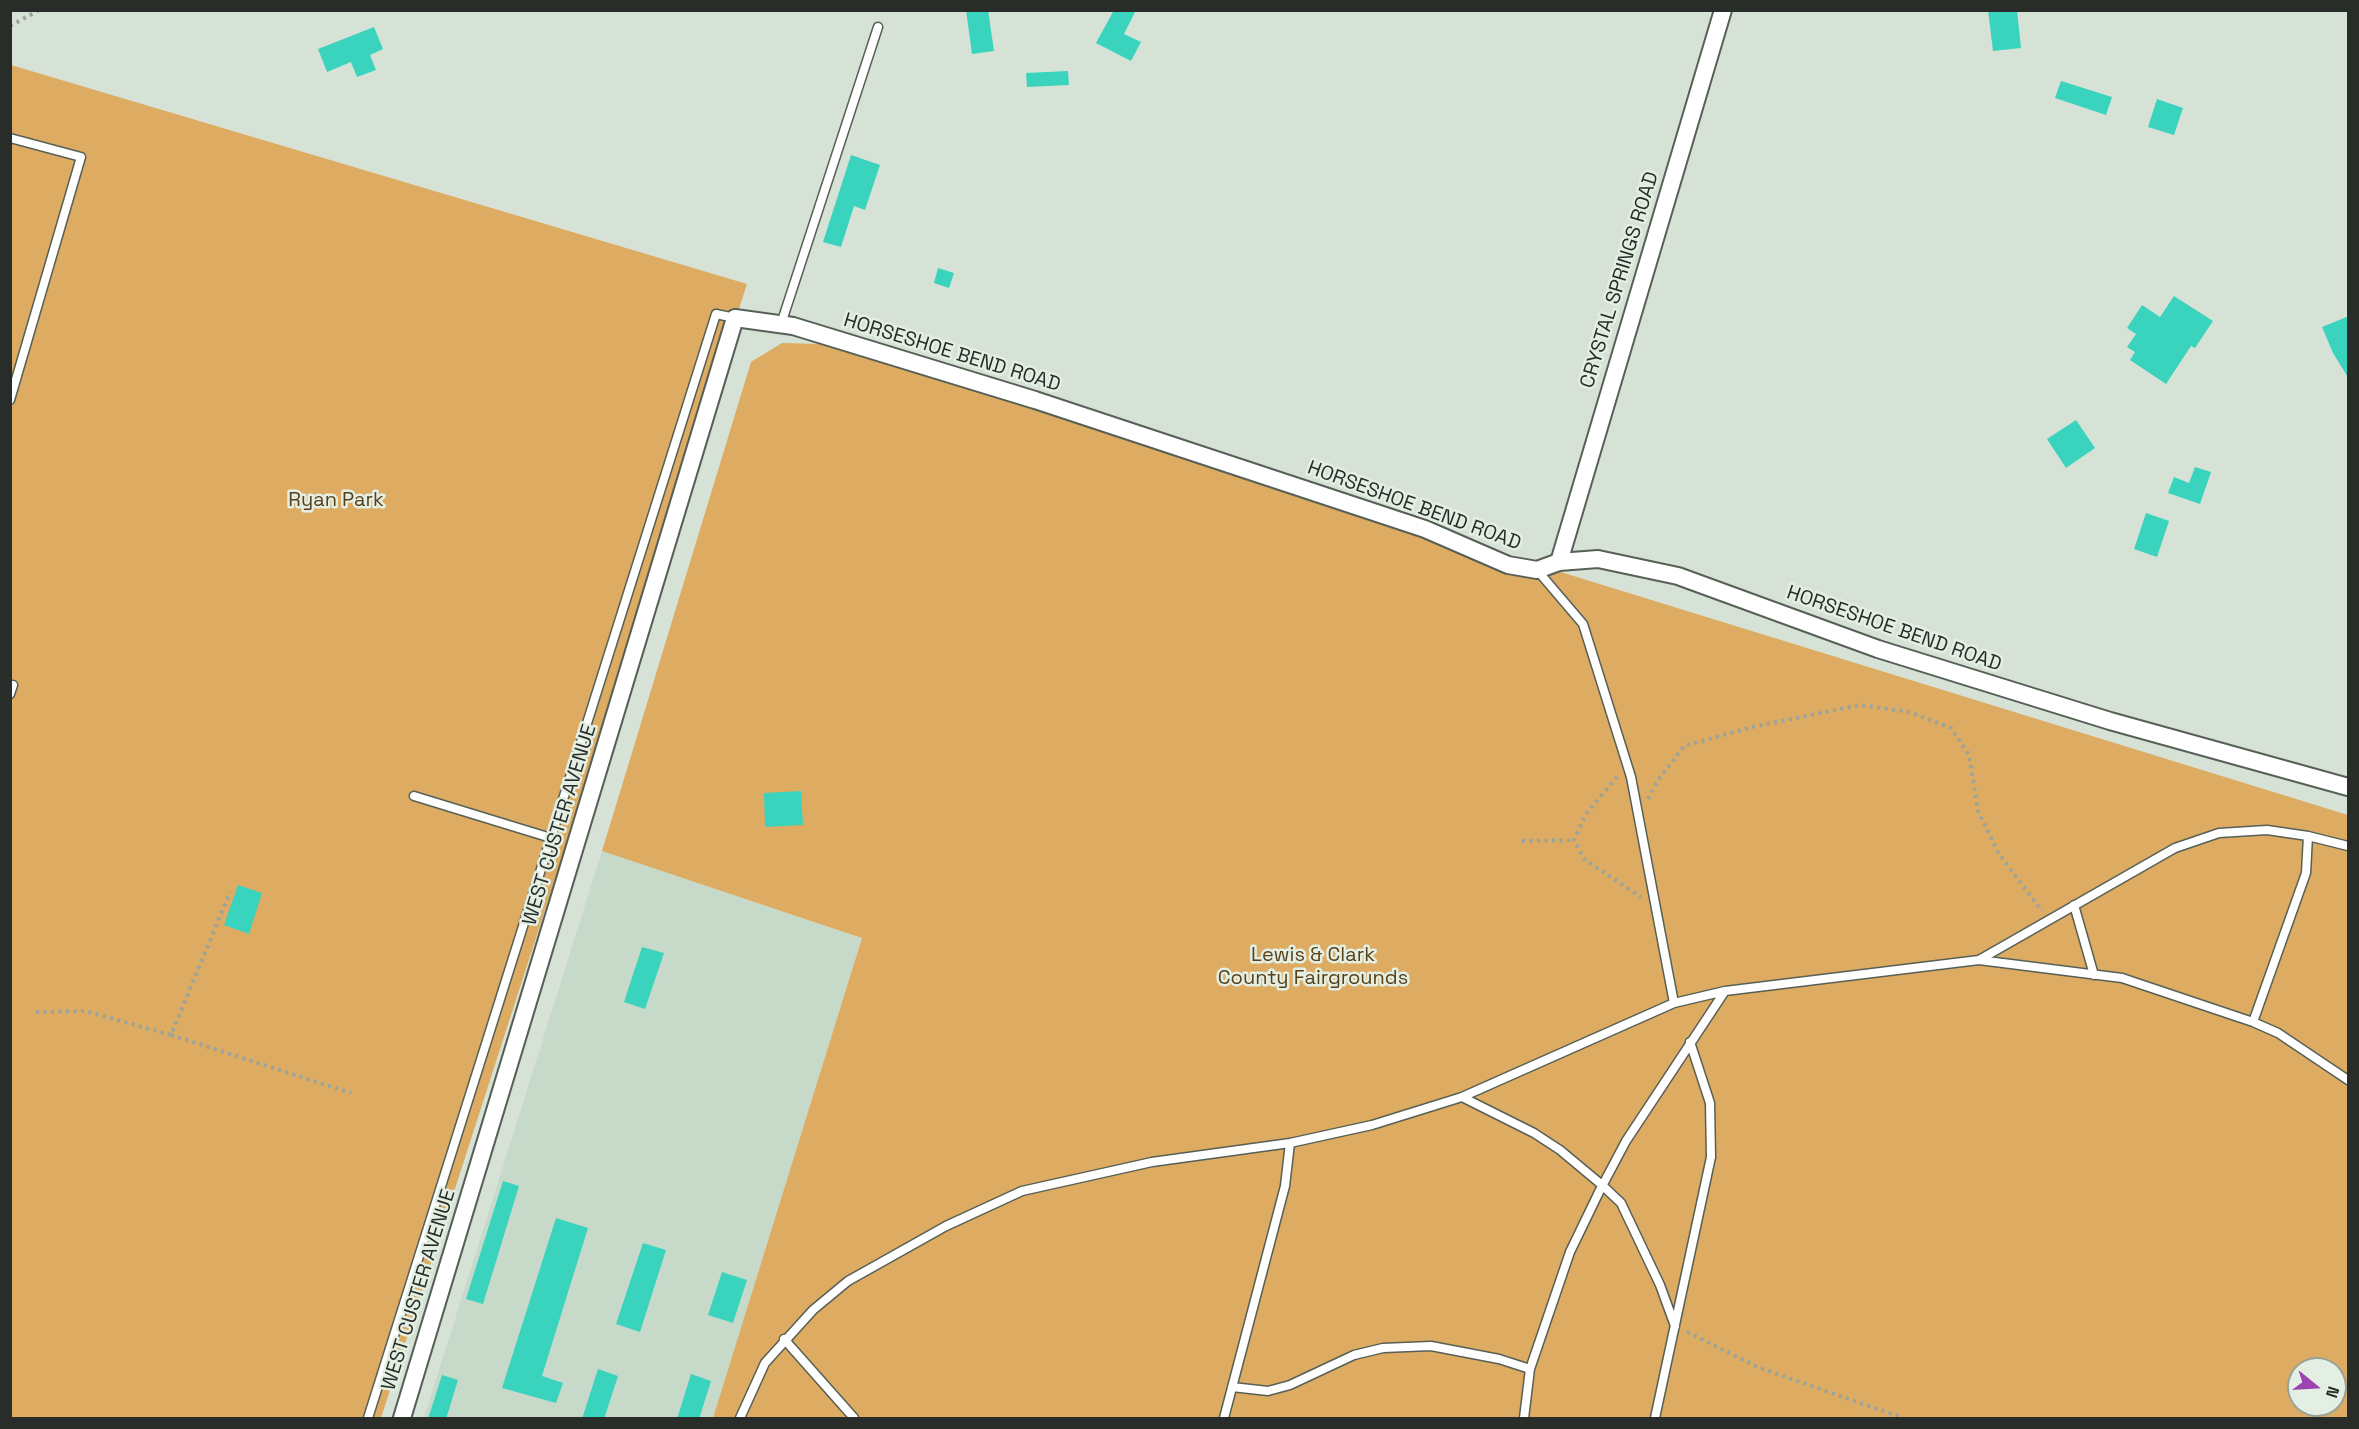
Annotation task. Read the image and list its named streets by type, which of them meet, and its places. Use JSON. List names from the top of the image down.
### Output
{
  "streets": {
    "street": ["CRYSTAL SPRINGS ROAD", "HORSESHOE BEND ROAD", "WEST CUSTER AVENUE"]
  },
  "crossings": [
    ["CRYSTAL SPRINGS ROAD", "HORSESHOE BEND ROAD"]
  ],
  "parks": ["Ryan Park", "Lewis & Clark County Fairgrounds"],
  "north": "right"
}
